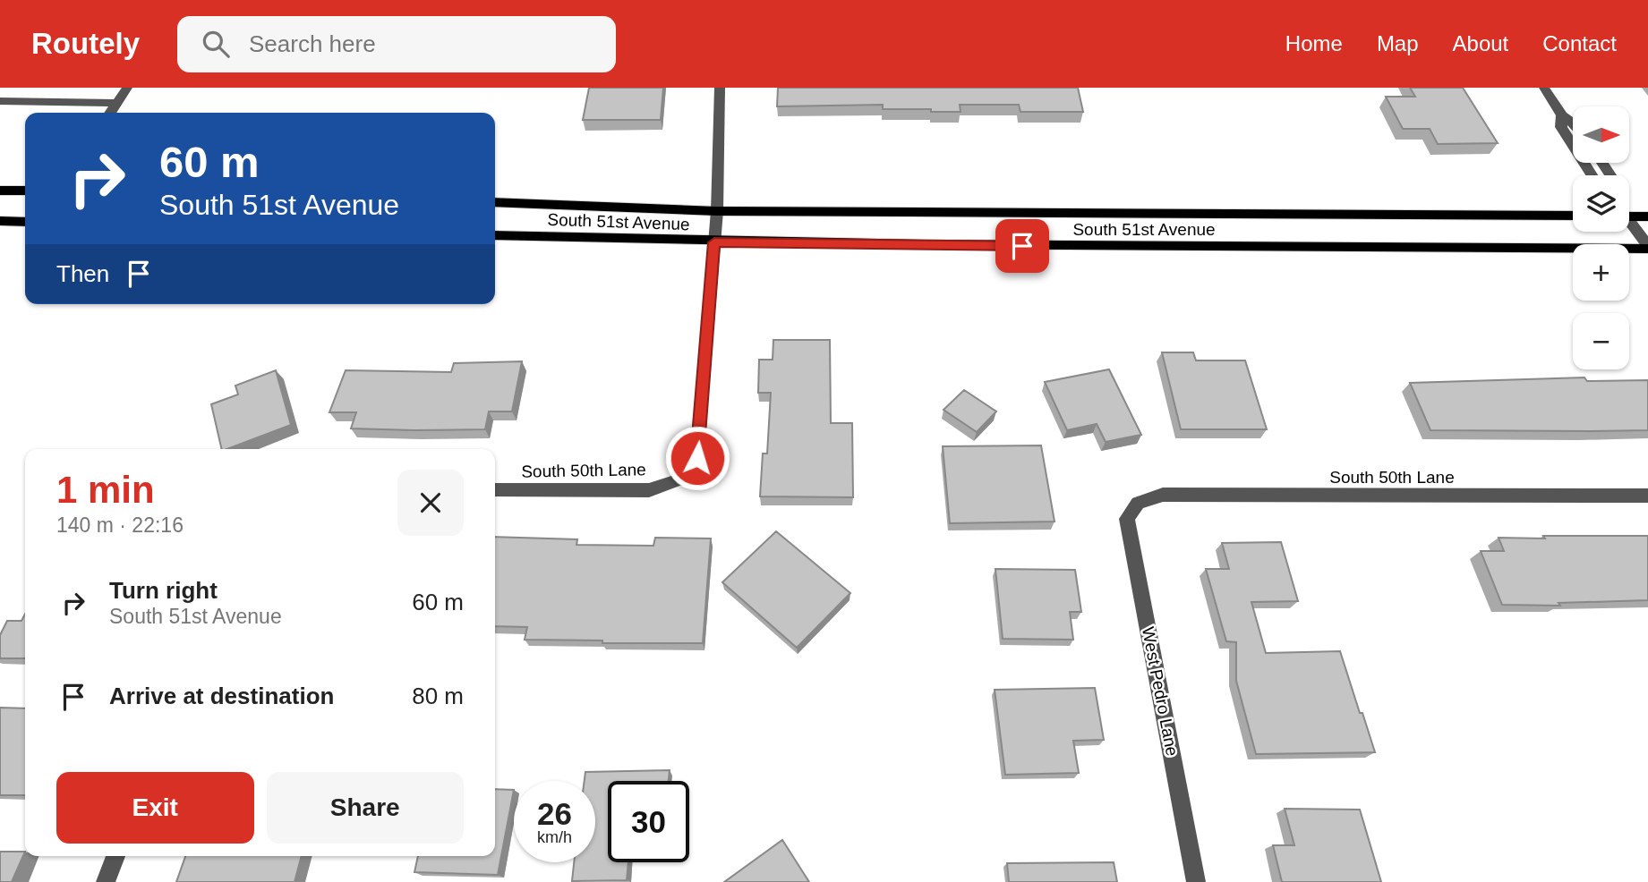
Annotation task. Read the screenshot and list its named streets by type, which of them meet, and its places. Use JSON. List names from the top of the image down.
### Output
{
  "streets": {
    "main road": ["South 51st Avenue"],
    "street": ["South 50th Lane", "West Pedro Lane"]
  },
  "crossings": [
    ["South 51st Avenue", "South 50th Lane"],
    ["South 50th Lane", "West Pedro Lane"]
  ],
  "north": "right",
  "page": {
    "header": "Routely",
    "search": "Search here",
    "nav": [
      "Home",
      "Map",
      "About",
      "Contact"
    ],
    "map_buttons": ["+", "−"],
    "turn": ["60 m", "South 51st Avenue"],
    "then": "Then",
    "heading": ["1 min", "140 m · 22:16"],
    "list": [
      {
        "name": "Turn right",
        "note": "South 51st Avenue",
        "value": "60 m"
      },
      {
        "name": "Arrive at destination",
        "value": "80 m"
      }
    ],
    "buttons": ["Exit", "Share"],
    "speed": "26 km/h",
    "limit": "30"
  }
}
